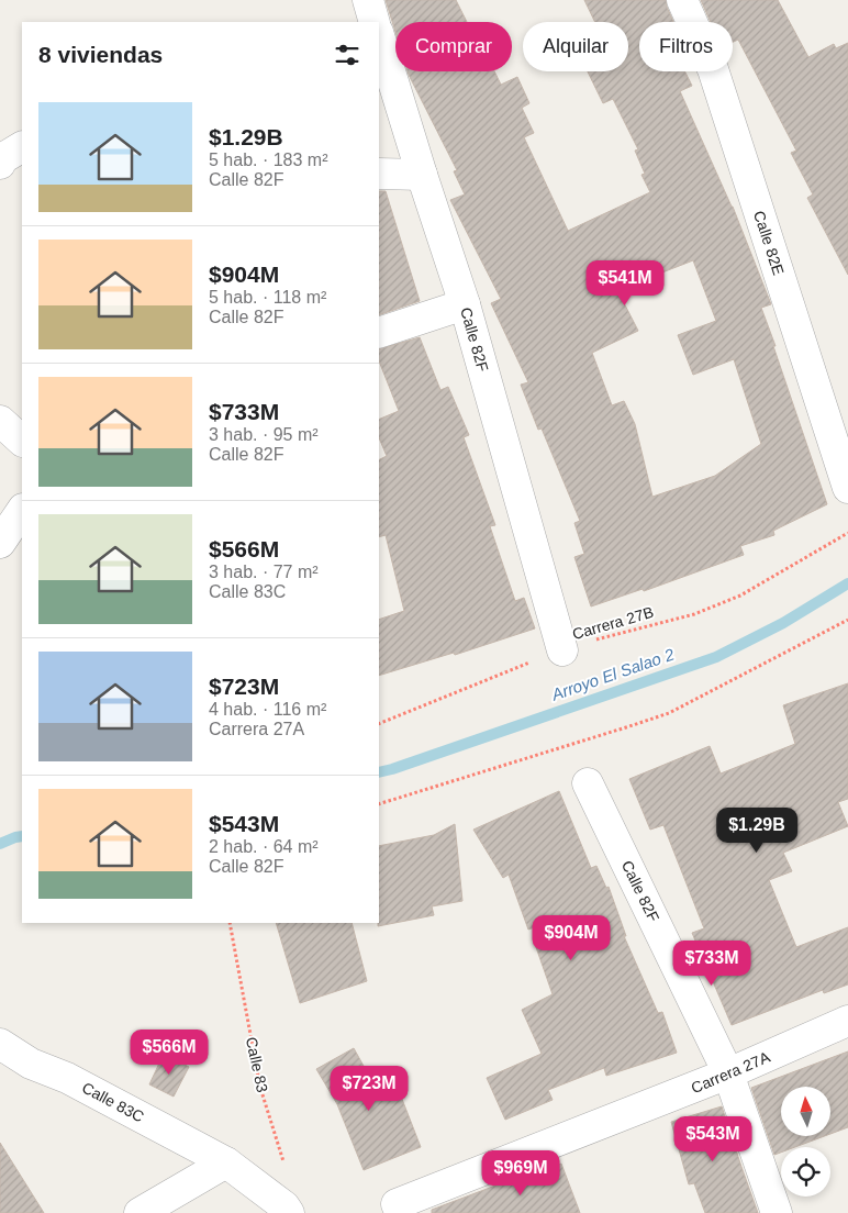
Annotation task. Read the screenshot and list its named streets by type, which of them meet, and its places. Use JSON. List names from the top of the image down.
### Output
{
  "streets": {
    "street": [
      "Calle 82E",
      "Calle 82F",
      "Carrera 27A",
      "Calle 83C"
    ],
    "path": ["Carrera 27B", "Calle 83"]
  },
  "crossings": [
    ["Calle 82F", "Carrera 27B"],
    ["Calle 82F", "Carrera 27A"]
  ],
  "water": ["Arroyo El Salao 2"],
  "north": "top",
  "page": {
    "chip": ["Comprar", "Alquilar", "Filtros"],
    "heading": "8 viviendas",
    "list": [
      {
        "name": "$1.29B",
        "note": "5 hab. · 183 m² · Calle 82F"
      },
      {
        "name": "$904M",
        "note": "5 hab. · 118 m² · Calle 82F"
      },
      {
        "name": "$733M",
        "note": "3 hab. · 95 m² · Calle 82F"
      },
      {
        "name": "$566M",
        "note": "3 hab. · 77 m² · Calle 83C"
      },
      {
        "name": "$723M",
        "note": "4 hab. · 116 m² · Carrera 27A"
      },
      {
        "name": "$543M",
        "note": "2 hab. · 64 m² · Calle 82F"
      }
    ],
    "price": [
      "$541M",
      "$1.29B",
      "$904M",
      "$733M",
      "$566M",
      "$723M",
      "$543M",
      "$969M"
    ]
  }
}
